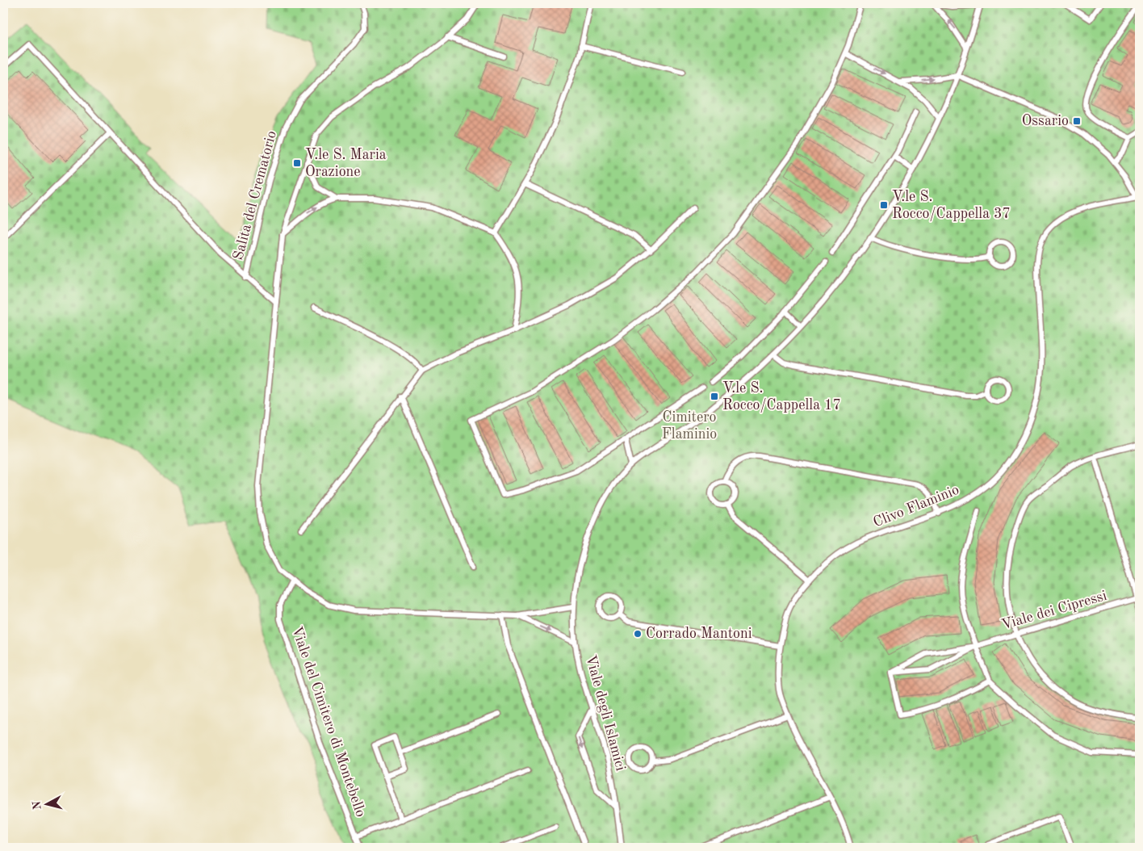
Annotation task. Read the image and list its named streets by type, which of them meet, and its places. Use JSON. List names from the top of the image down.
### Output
{
  "streets": {
    "lane": [
      "Salita del Crematorio",
      "Clivo Flaminio",
      "Viale dei Cipressi",
      "Viale degli Islamici",
      "Viale del Cimitero di Montebello"
    ]
  },
  "parks": ["Cimitero Flaminio"],
  "places": {
    "transit": [
      "Ossario",
      "V.le S. Maria Orazione",
      "V.le S. Rocco/Cappella 37",
      "V.le S. Rocco/Cappella 17"
    ],
    "other": ["Corrado Mantoni"]
  },
  "north": "left"
}
